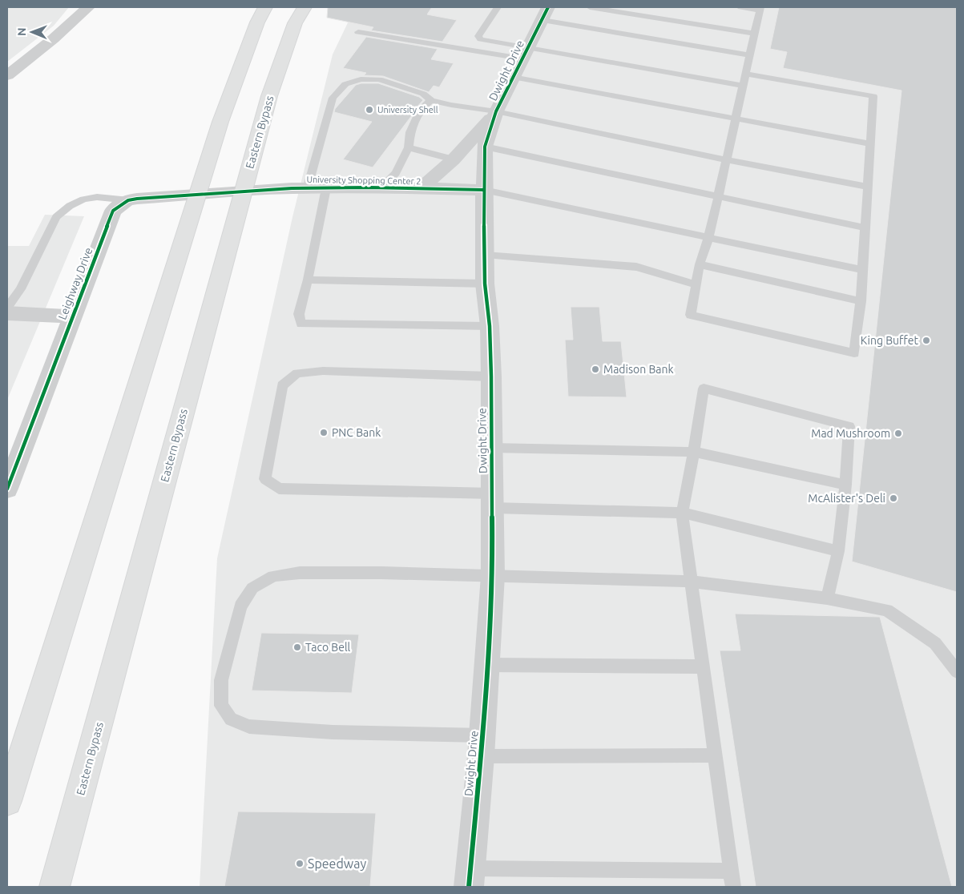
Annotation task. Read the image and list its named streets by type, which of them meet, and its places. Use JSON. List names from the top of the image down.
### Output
{
  "streets": {
    "main road": ["Eastern Bypass"],
    "street": ["Dwight Drive", "University Shopping Center 2", "Leighway Drive"]
  },
  "crossings": [
    ["Dwight Drive", "University Shopping Center 2"],
    ["Eastern Bypass", "University Shopping Center 2"]
  ],
  "places": [
    "University Shell",
    "King Buffet",
    "Madison Bank",
    "PNC Bank",
    "Mad Mushroom",
    "McAlister's Deli",
    "Taco Bell",
    "Speedway"
  ],
  "north": "left"
}
